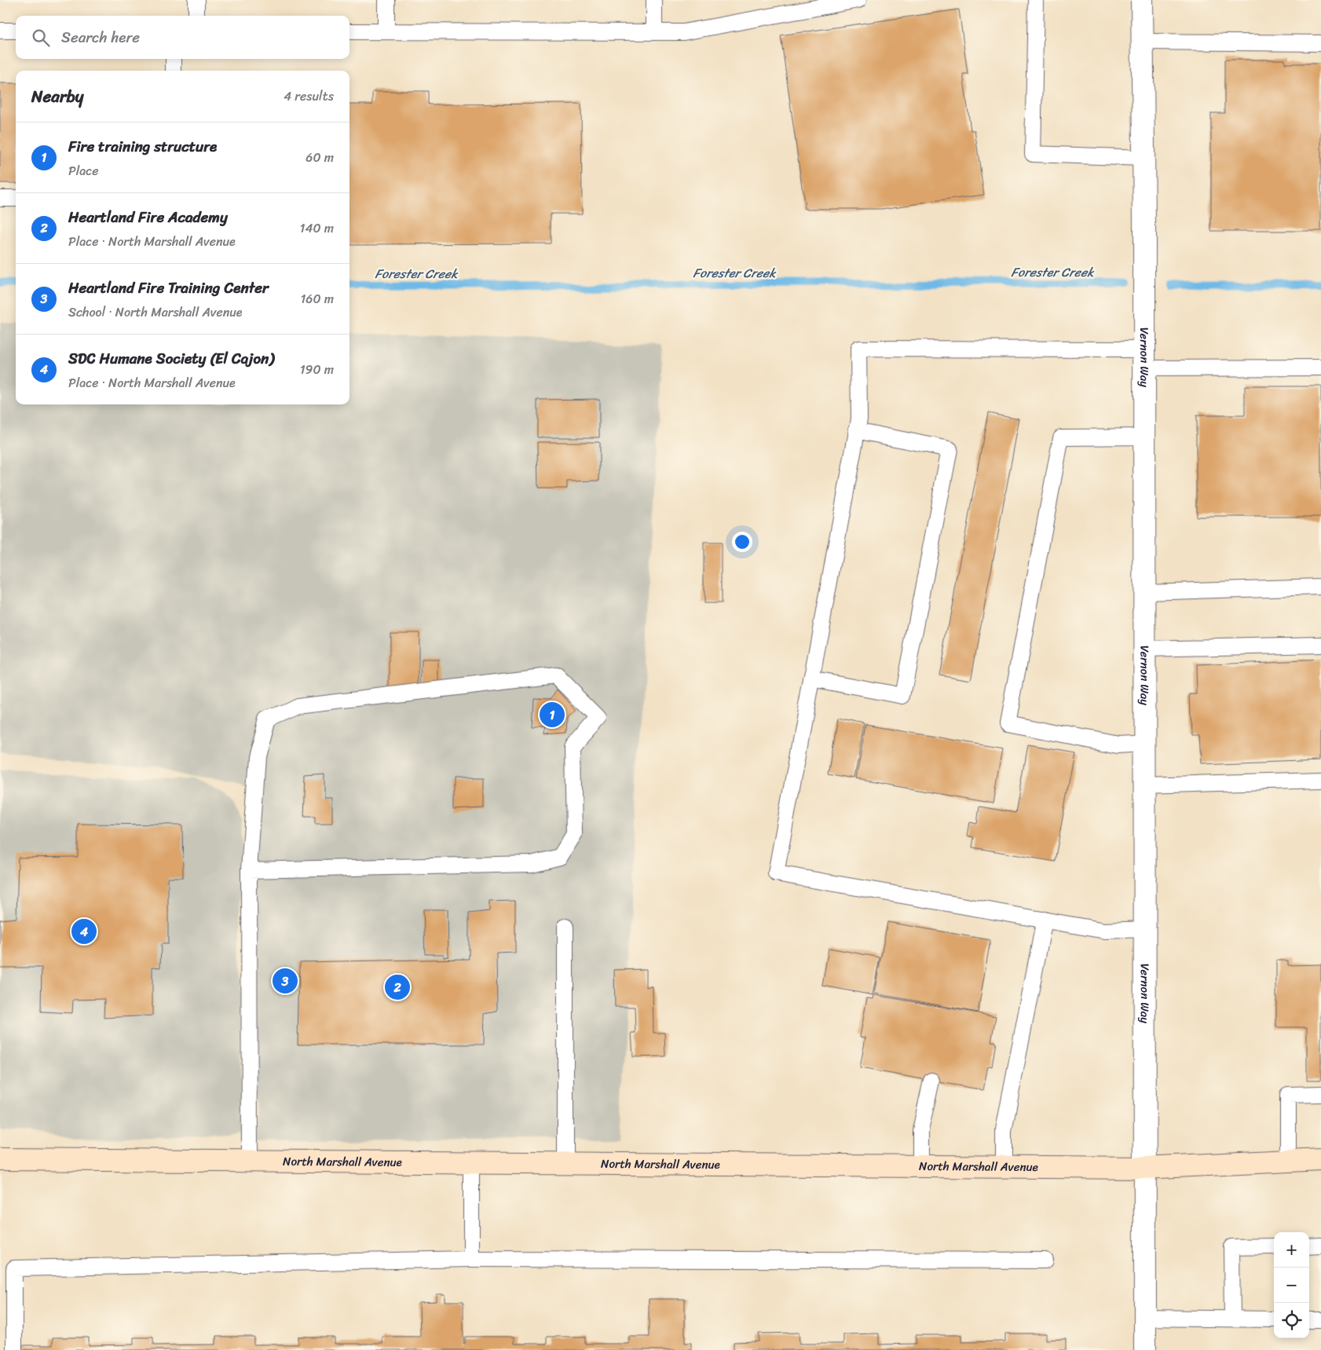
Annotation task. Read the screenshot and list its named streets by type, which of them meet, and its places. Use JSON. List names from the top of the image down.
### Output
{
  "streets": {
    "main road": ["North Marshall Avenue"],
    "street": ["Vernon Way"]
  },
  "crossings": [
    ["Vernon Way", "North Marshall Avenue"]
  ],
  "water": ["Forester Creek"],
  "page": {
    "search": "Search here",
    "heading": ["Nearby", "4 results"],
    "list": [
      {
        "mark": "1",
        "name": "Fire training structure",
        "note": "Place",
        "value": "60 m"
      },
      {
        "mark": "2",
        "name": "Heartland Fire Academy",
        "note": "Place · North Marshall Avenue",
        "value": "140 m"
      },
      {
        "mark": "3",
        "name": "Heartland Fire Training Center",
        "note": "School · North Marshall Avenue",
        "value": "160 m"
      },
      {
        "mark": "4",
        "name": "SDC Humane Society (El Cajon)",
        "note": "Place · North Marshall Avenue",
        "value": "190 m"
      }
    ],
    "pins": [
      "1",
      "4",
      "3",
      "2"
    ],
    "map_buttons": ["+", "−"]
  }
}
